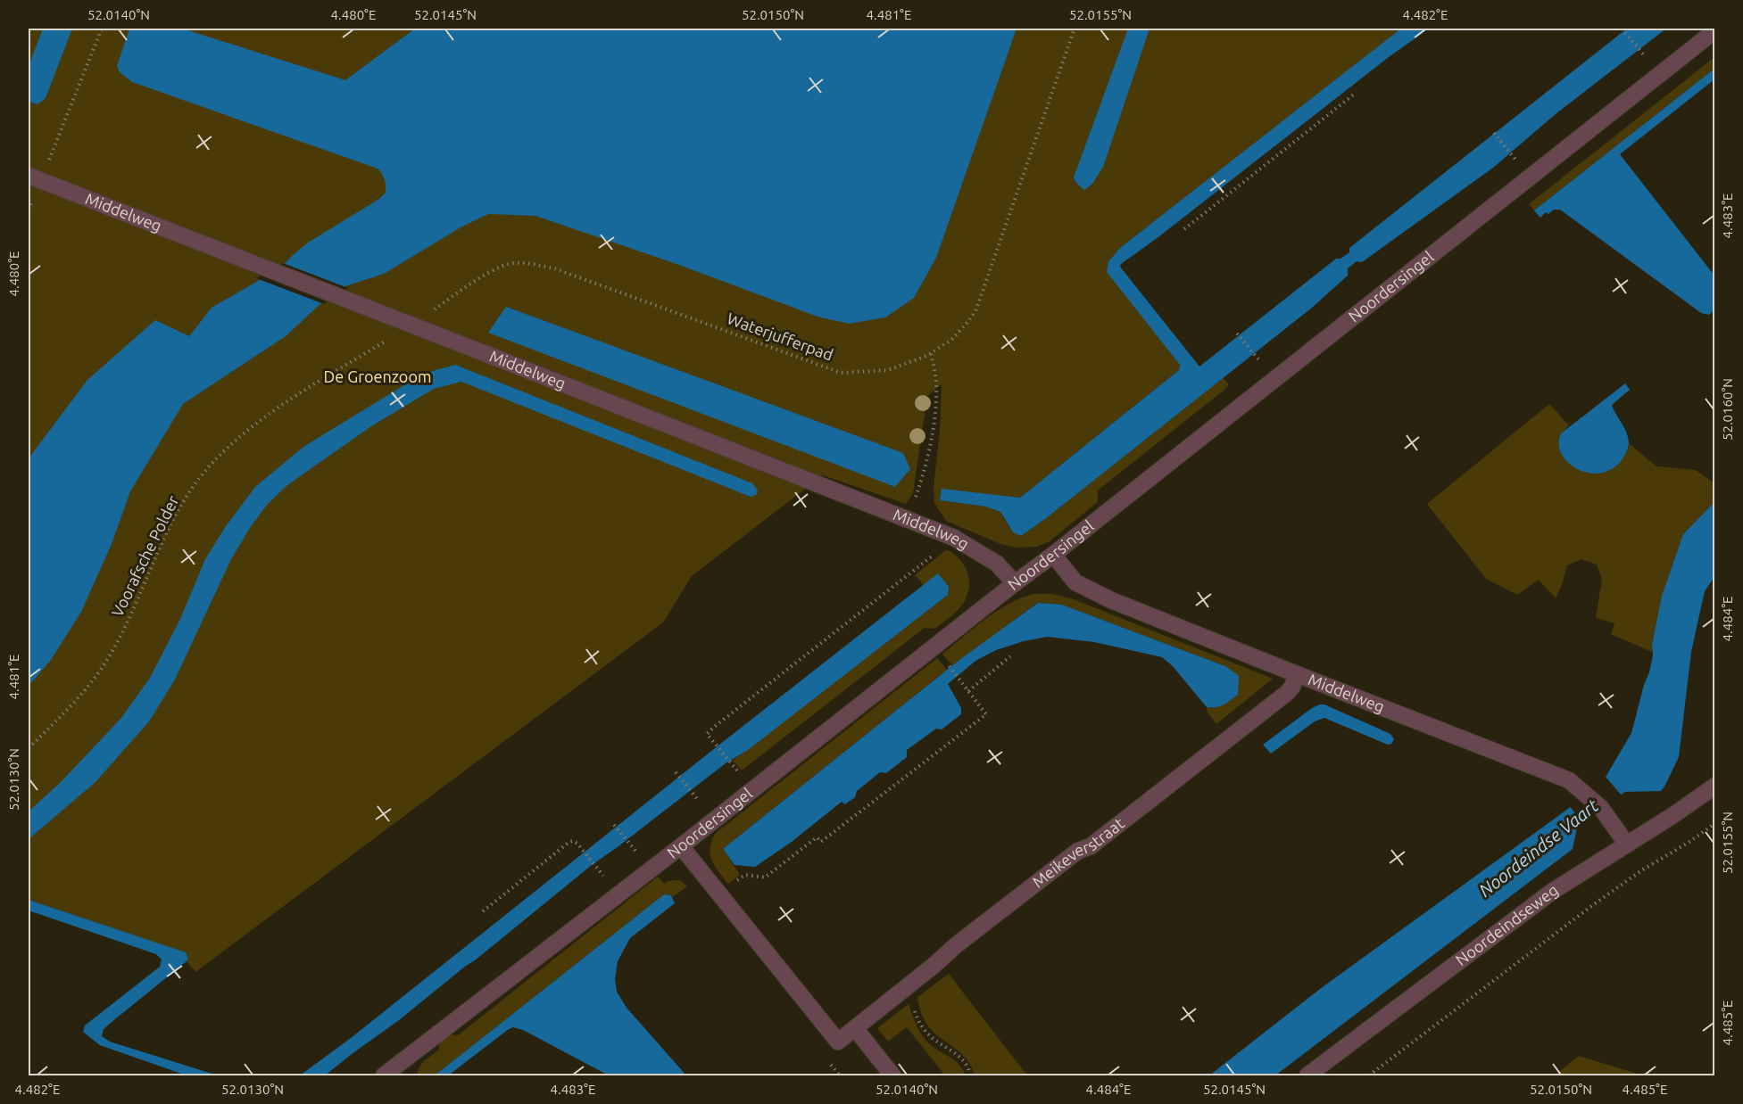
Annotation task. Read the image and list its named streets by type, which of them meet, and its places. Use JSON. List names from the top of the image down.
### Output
{
  "streets": {
    "street": [
      "Middelweg",
      "Noordersingel",
      "Meikeverstraat",
      "Noordeindseweg"
    ],
    "path": ["Waterjufferpad", "Voorafsche Polder"]
  },
  "crossings": [
    ["Middelweg", "Noordersingel"],
    ["Middelweg", "Waterjufferpad"],
    ["Middelweg", "Voorafsche Polder"],
    ["Middelweg", "Meikeverstraat"],
    ["Middelweg", "Noordeindseweg"],
    ["Noordersingel", "Meikeverstraat"],
    ["Waterjufferpad", "Voorafsche Polder"]
  ],
  "water": ["Noordeindse Vaart"],
  "parks": ["De Groenzoom"],
  "coordinates": [
    "52.0140°N",
    "4.480°E",
    "52.0145°N",
    "52.0150°N",
    "4.481°E",
    "52.0155°N",
    "4.482°E",
    "4.483°E",
    "52.0160°N",
    "4.484°E",
    "52.0130°N",
    "4.485°E"
  ]
}
